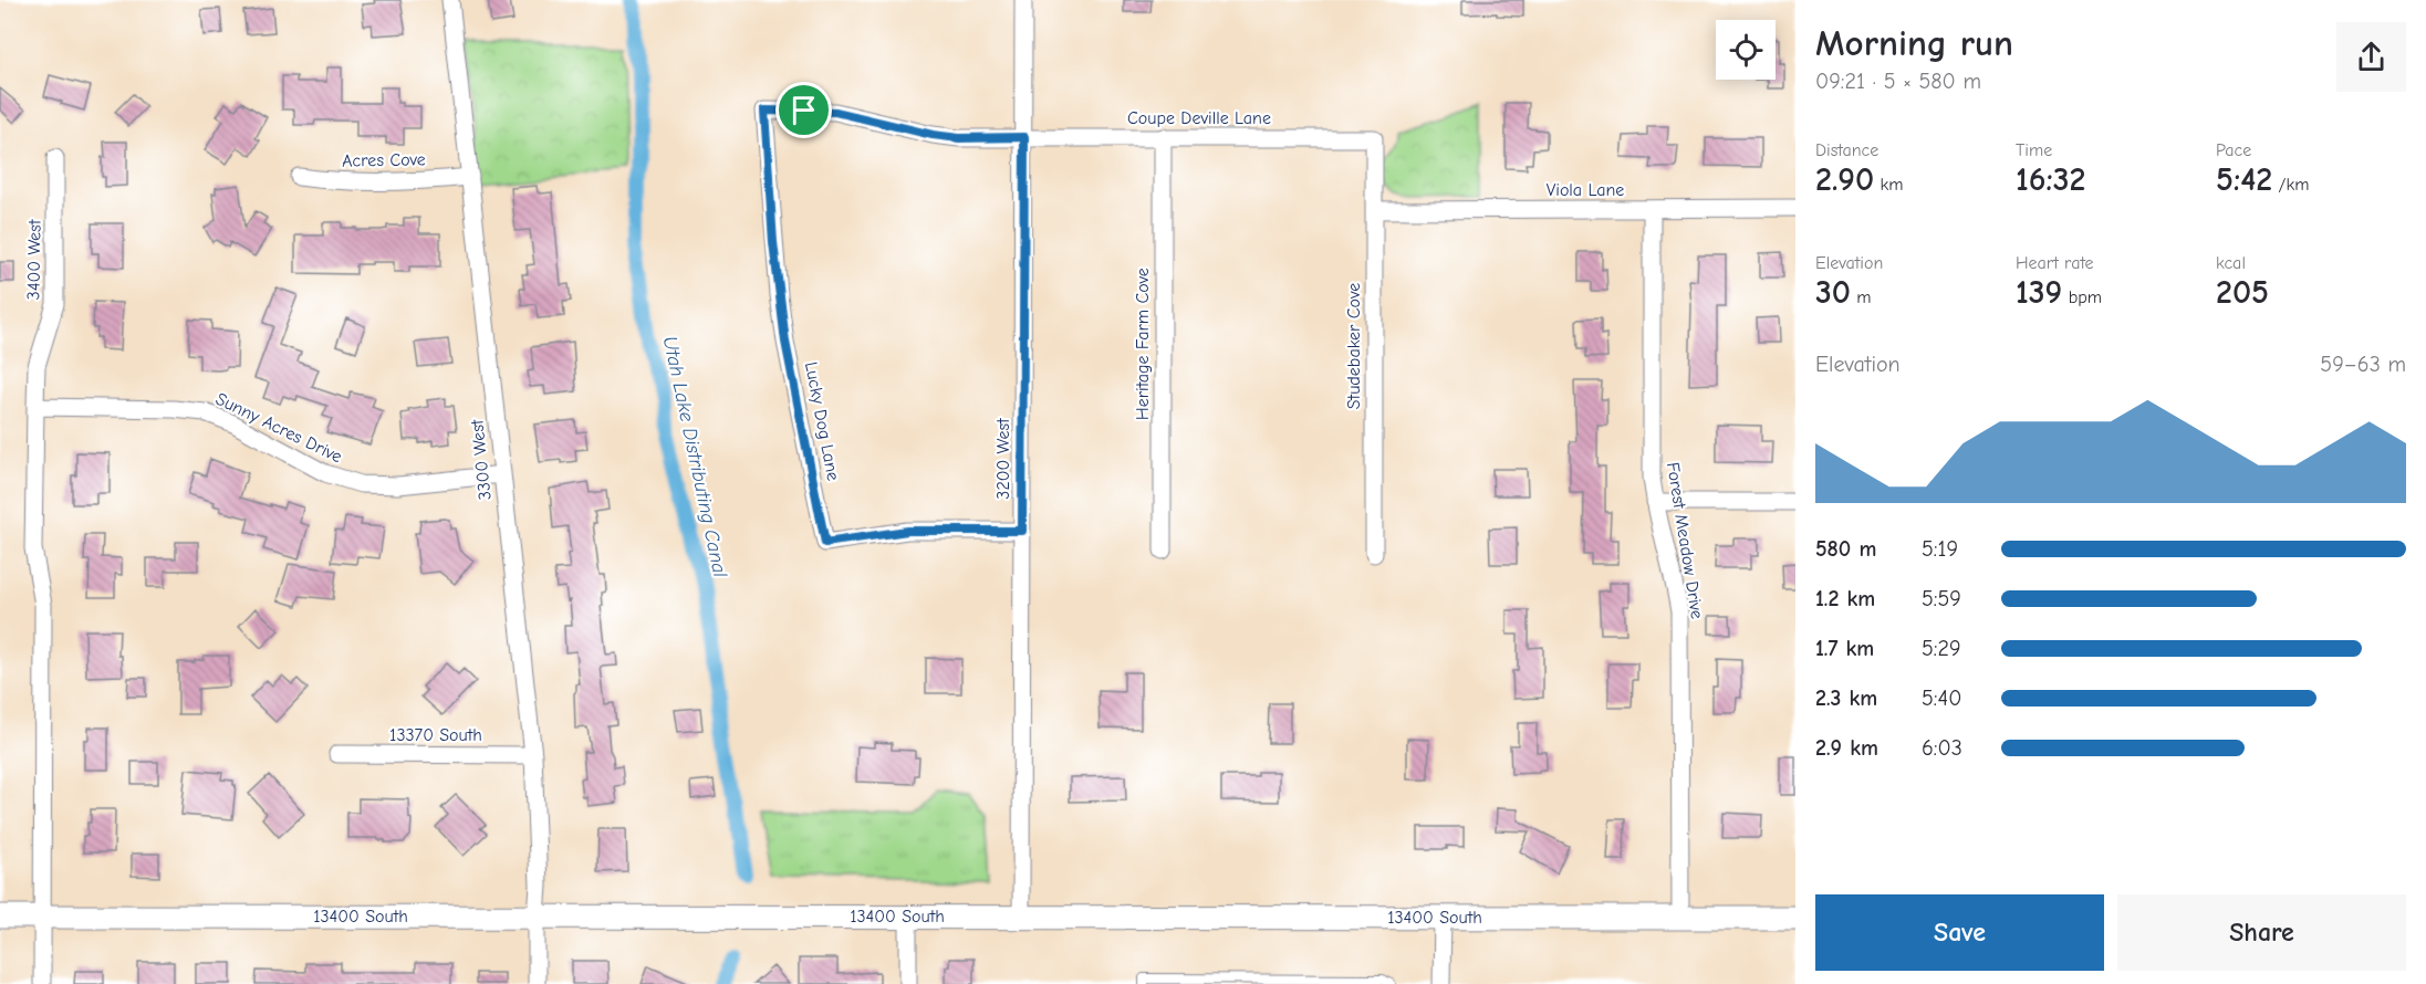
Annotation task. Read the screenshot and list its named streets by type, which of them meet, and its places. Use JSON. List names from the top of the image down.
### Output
{
  "streets": {
    "main road": ["13400 South"],
    "street": [
      "Coupe Deville Lane",
      "Acres Cove",
      "Viola Lane",
      "3400 West",
      "Heritage Farm Cove",
      "Studebaker Cove",
      "Lucky Dog Lane",
      "Sunny Acres Drive",
      "3200 West",
      "3300 West",
      "Forest Meadow Drive",
      "13370 South"
    ]
  },
  "crossings": [
    ["Coupe Deville Lane", "Heritage Farm Cove"],
    ["Coupe Deville Lane", "Studebaker Cove"],
    ["Coupe Deville Lane", "Lucky Dog Lane"],
    ["Coupe Deville Lane", "3200 West"],
    ["Acres Cove", "3300 West"],
    ["Viola Lane", "Studebaker Cove"],
    ["Viola Lane", "Forest Meadow Drive"],
    ["3400 West", "Sunny Acres Drive"],
    ["3400 West", "13400 South"],
    ["Lucky Dog Lane", "3200 West"],
    ["Sunny Acres Drive", "3300 West"],
    ["3200 West", "13400 South"],
    ["3300 West", "13370 South"],
    ["3300 West", "13400 South"],
    ["Forest Meadow Drive", "13400 South"]
  ],
  "water": ["Utah Lake Distributing Canal"],
  "page": {
    "heading": ["Morning run", "09:21 · 5 × 580 m"],
    "stats": [
      ["Distance", "2.90 km"],
      ["Time", "16:32"],
      ["Pace", "5:42 /km"],
      ["Elevation", "30 m"],
      ["Heart rate", "139 bpm"],
      ["kcal", "205"]
    ],
    "chart": ["Elevation", "59–63 m"],
    "list": [
      {
        "name": "580 m",
        "note": "5:19"
      },
      {
        "name": "1.2 km",
        "note": "5:59"
      },
      {
        "name": "1.7 km",
        "note": "5:29"
      },
      {
        "name": "2.3 km",
        "note": "5:40"
      },
      {
        "name": "2.9 km",
        "note": "6:03"
      }
    ],
    "buttons": ["Save", "Share"]
  }
}
